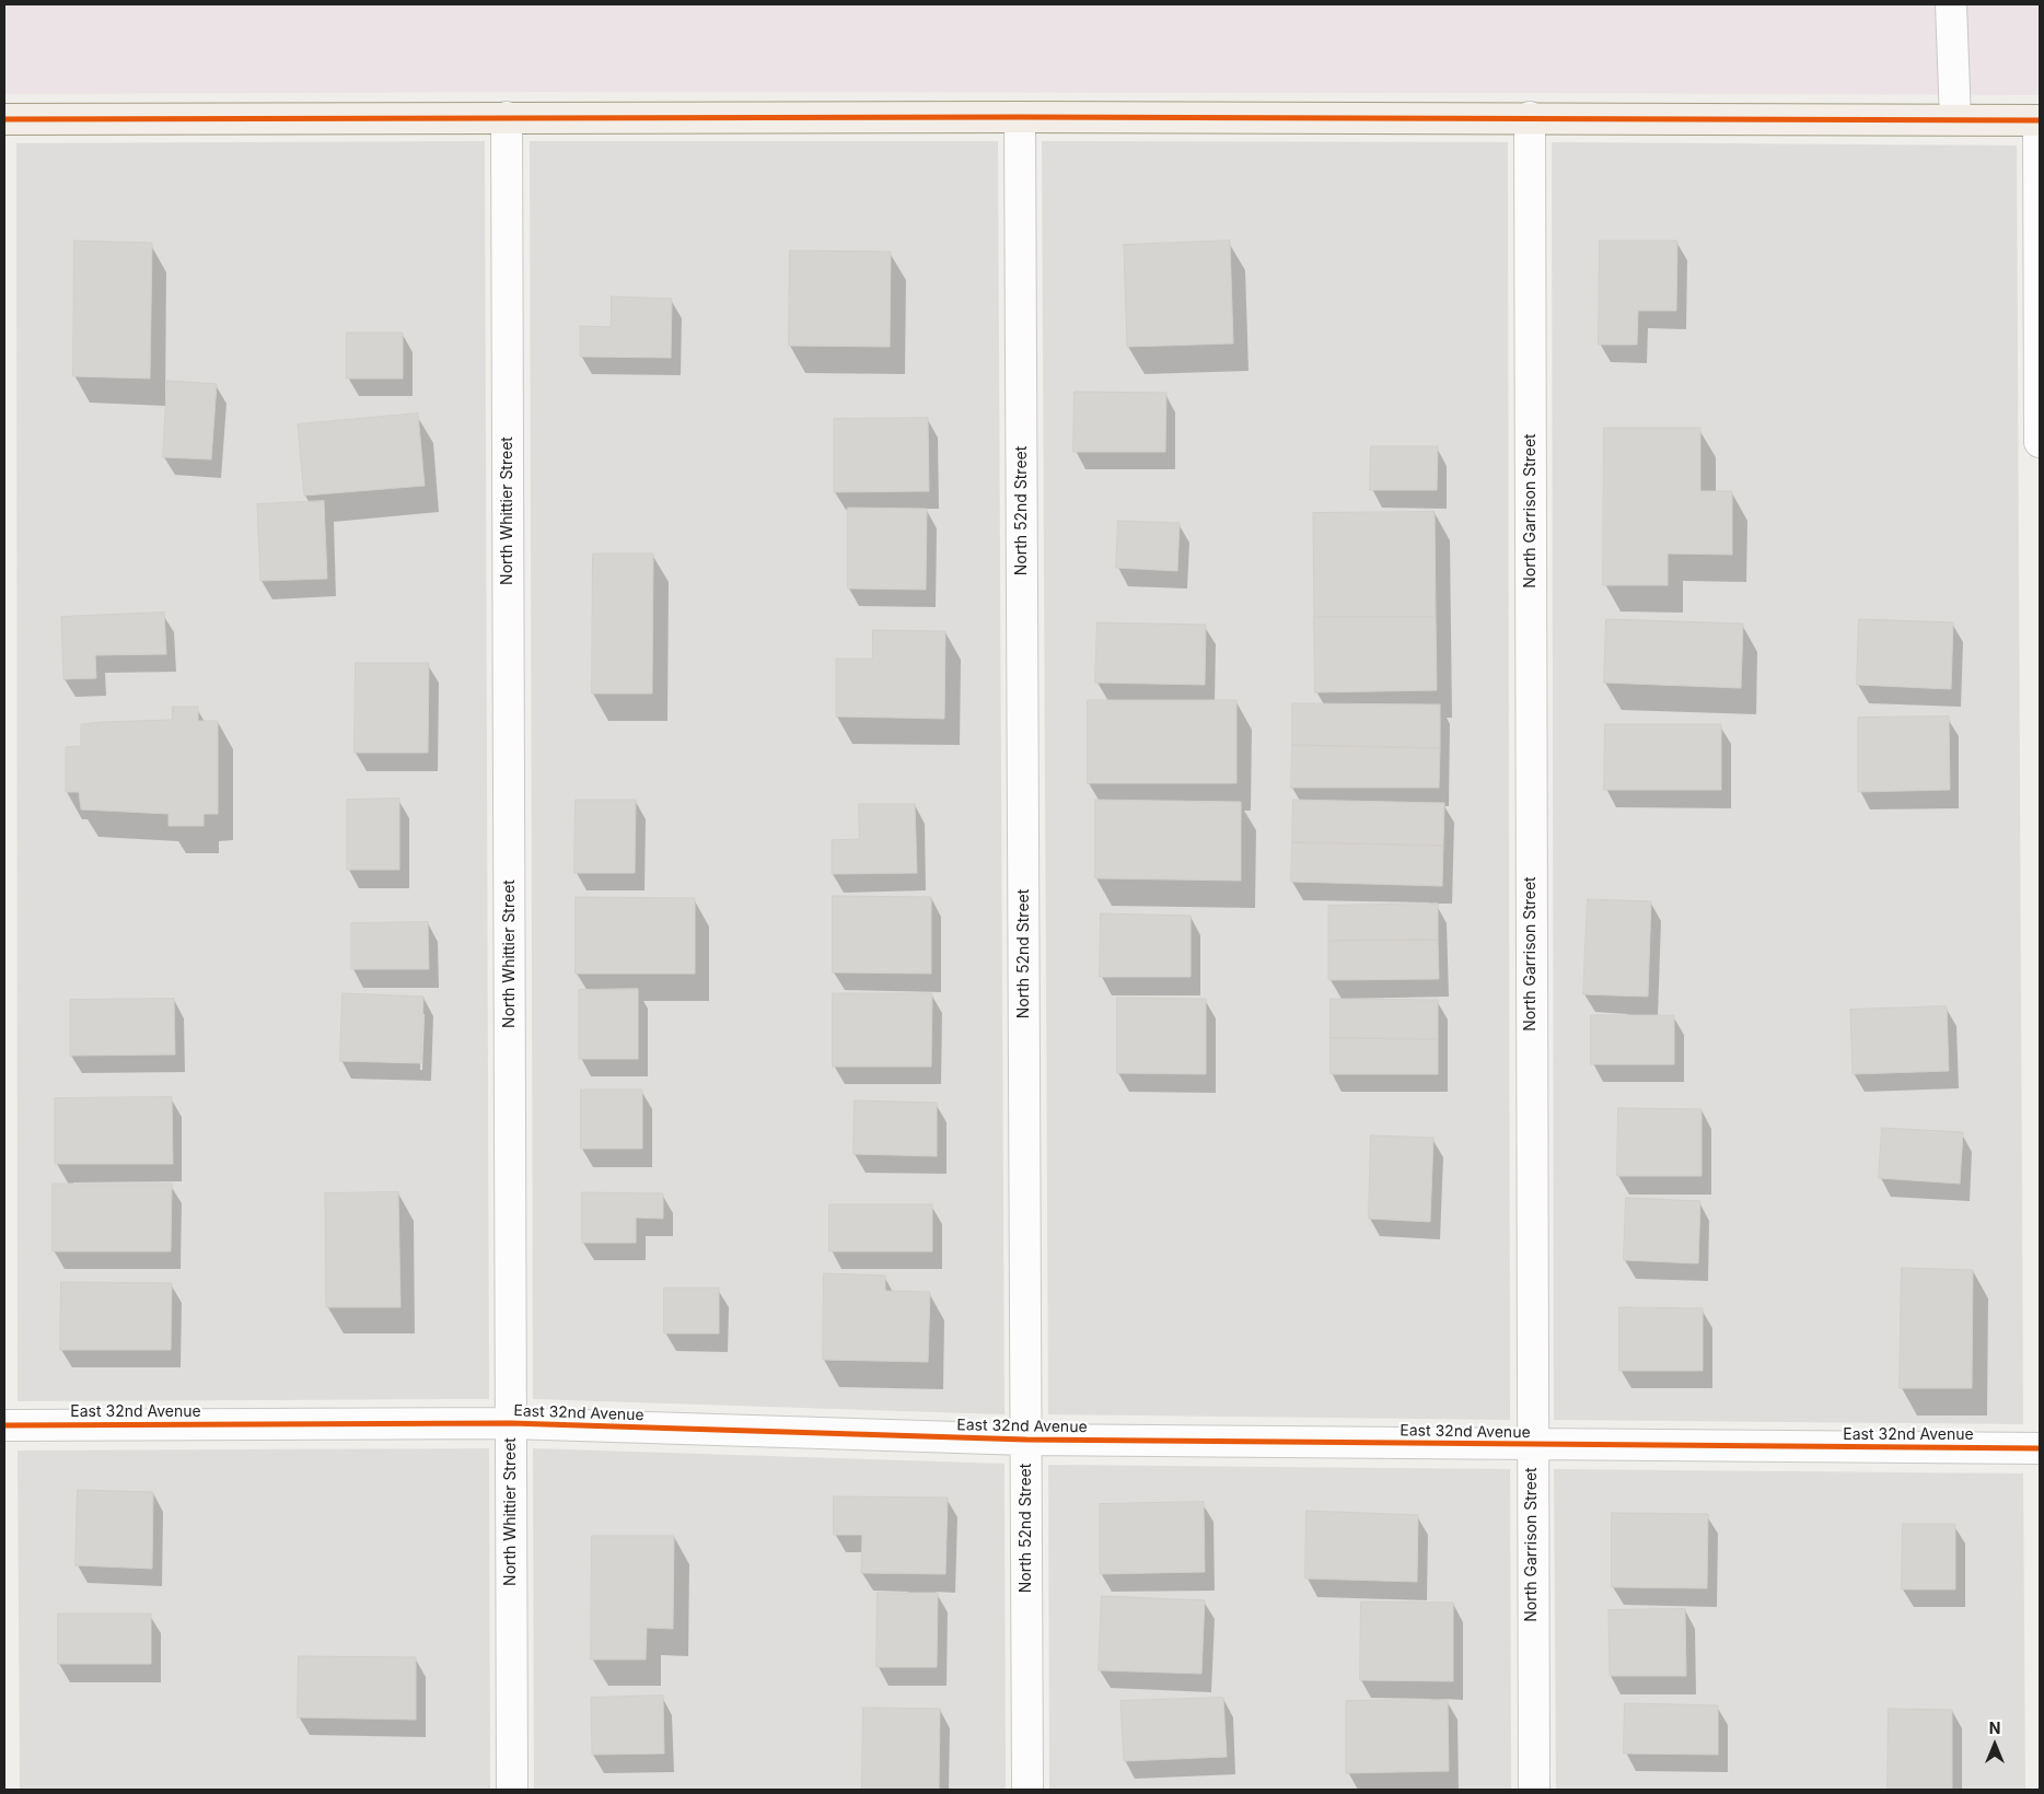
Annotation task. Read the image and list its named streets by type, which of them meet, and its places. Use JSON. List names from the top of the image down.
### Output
{
  "streets": {
    "street": [
      "North Whittier Street",
      "North 52nd Street",
      "North Garrison Street",
      "East 32nd Avenue"
    ]
  },
  "crossings": [
    ["North Whittier Street", "East 32nd Avenue"],
    ["North 52nd Street", "East 32nd Avenue"],
    ["North Garrison Street", "East 32nd Avenue"]
  ],
  "north": "top"
}
